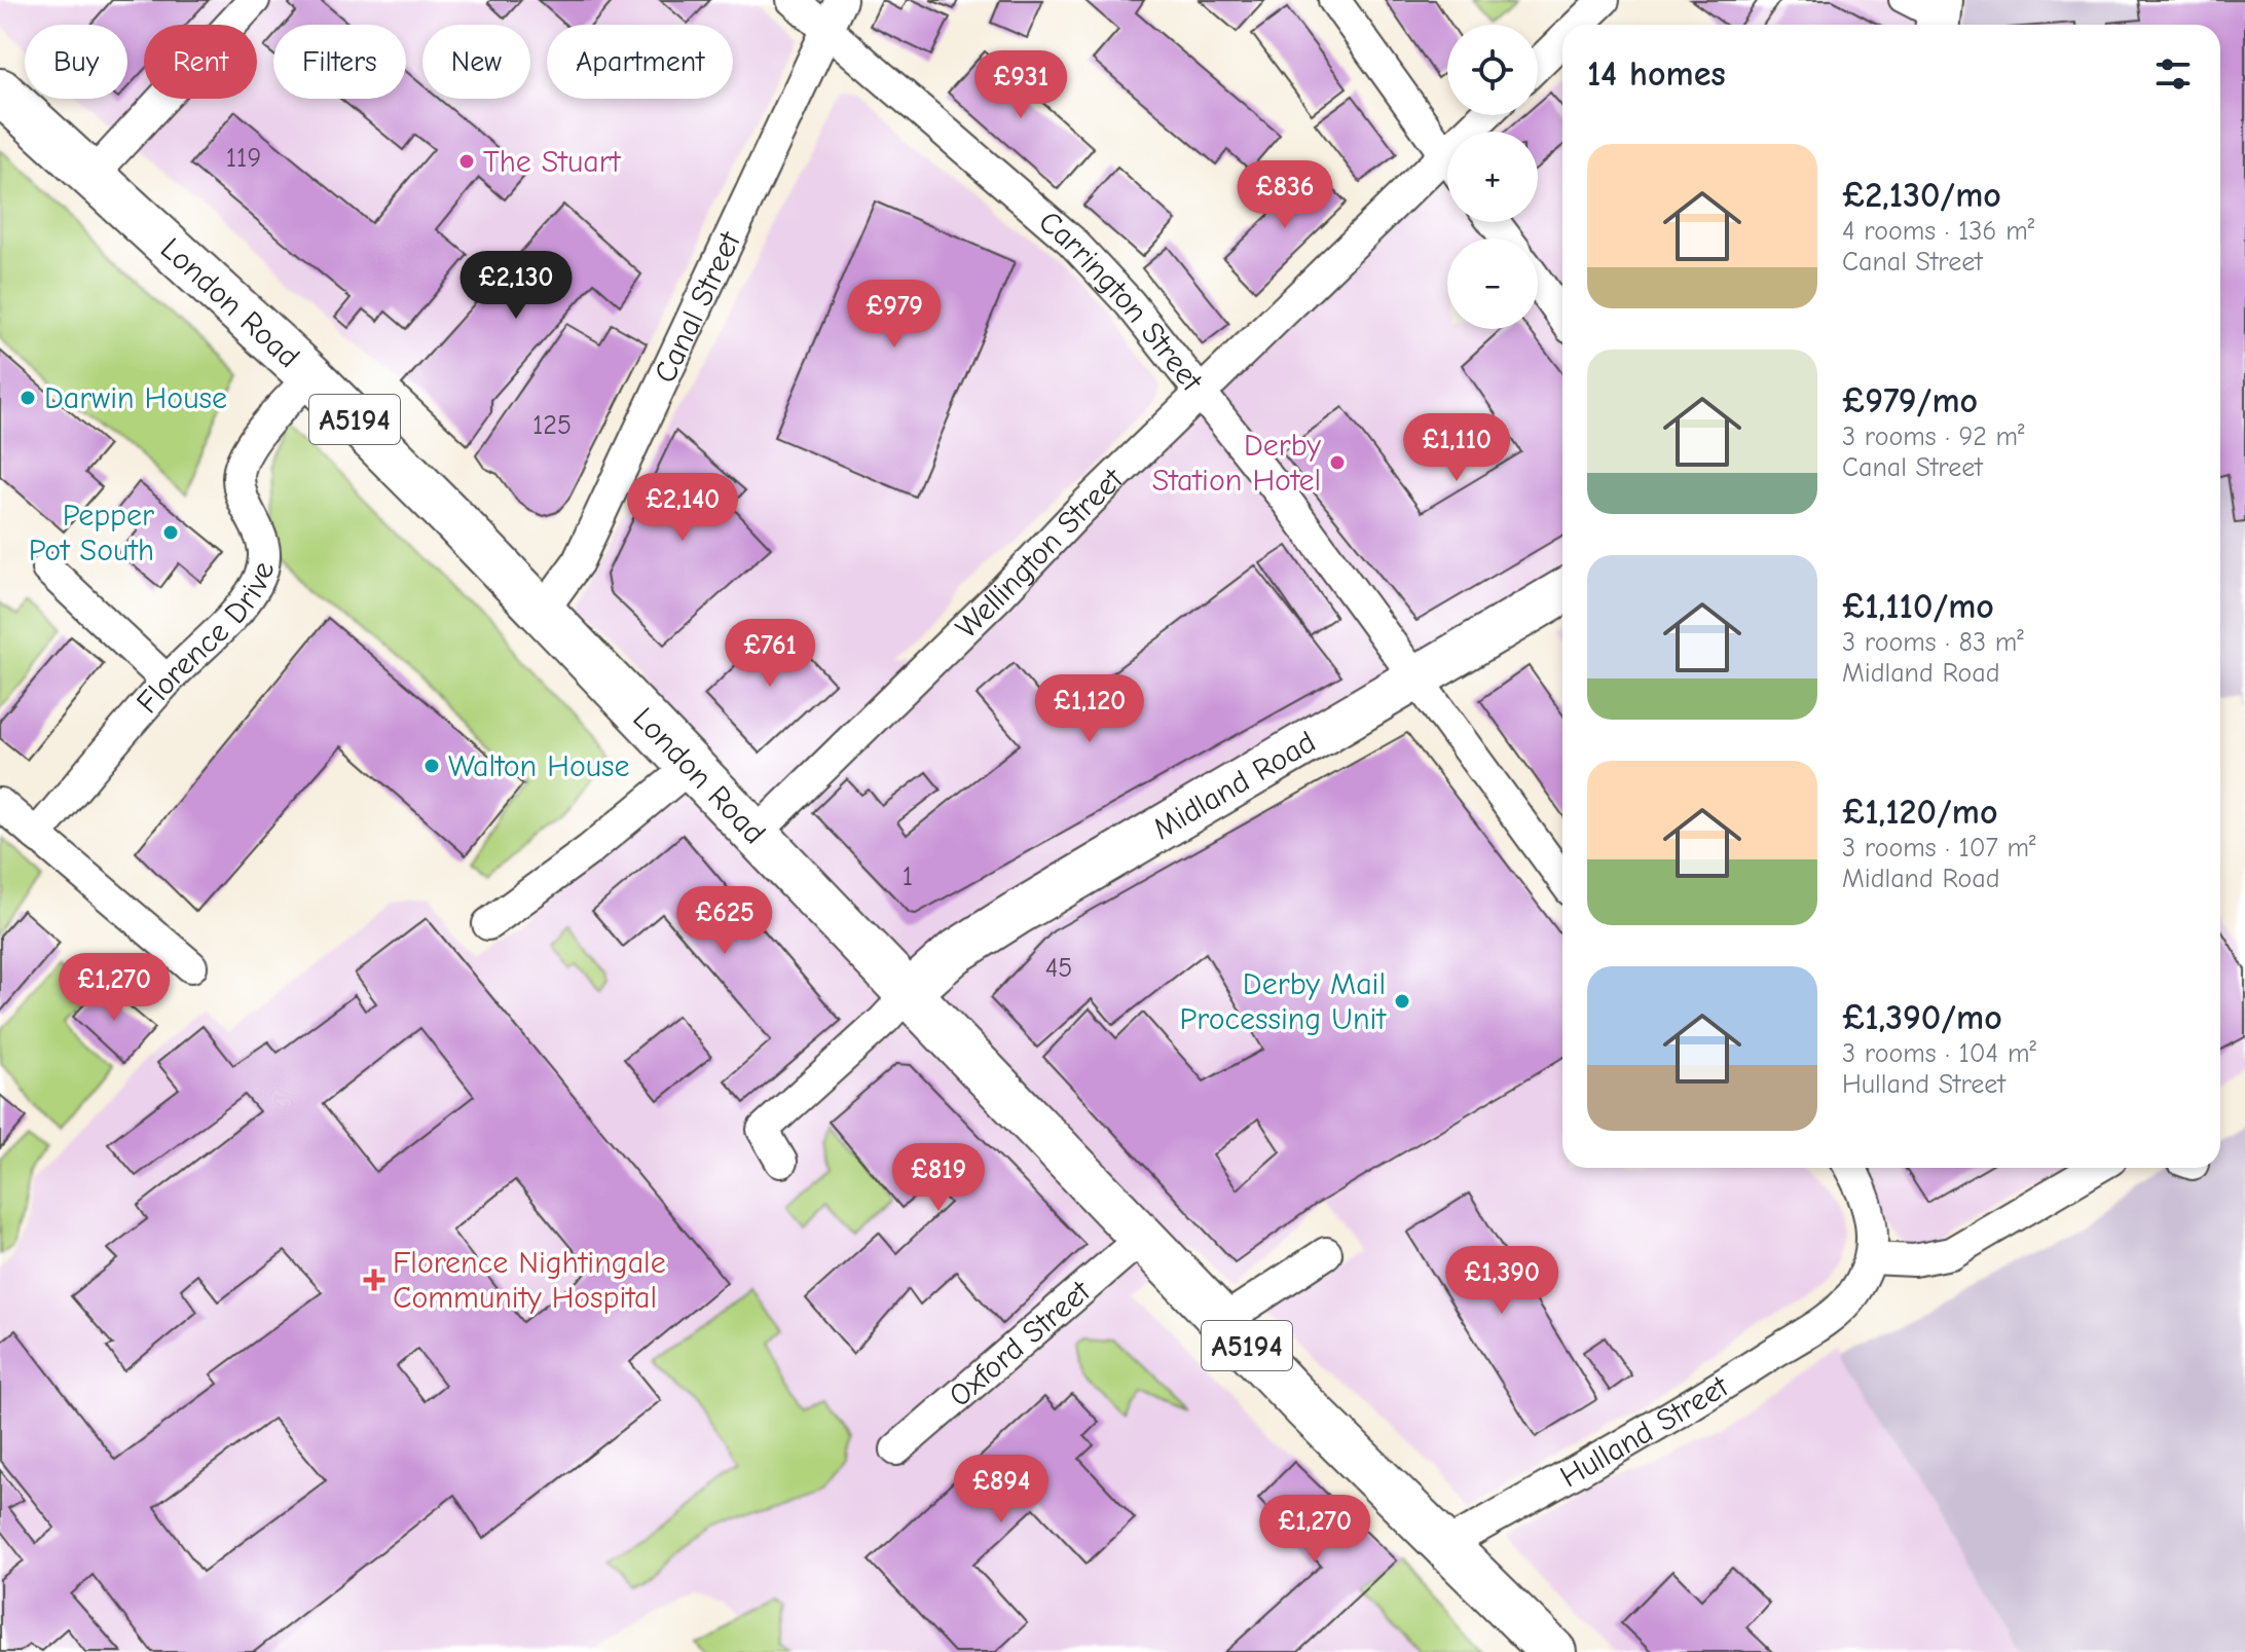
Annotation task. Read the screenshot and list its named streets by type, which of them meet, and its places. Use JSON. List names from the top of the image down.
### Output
{
  "streets": {
    "main road": ["London Road", "A5194", "Midland Road"],
    "street": [
      "Carrington Street",
      "Canal Street",
      "Wellington Street",
      "Florence Drive",
      "Oxford Street",
      "Hulland Street"
    ]
  },
  "crossings": [
    ["London Road", "Canal Street"],
    ["London Road", "Wellington Street"],
    ["London Road", "Florence Drive"],
    ["London Road", "Midland Road"],
    ["London Road", "Oxford Street"],
    ["London Road", "Hulland Street"],
    ["Carrington Street", "Canal Street"],
    ["Carrington Street", "Wellington Street"],
    ["Carrington Street", "Midland Road"]
  ],
  "places": {
    "other": [
      "The Stuart",
      "Darwin House",
      "Derby Station Hotel",
      "Pepper Pot South",
      "Walton House",
      "Derby Mail Processing Unit"
    ],
    "health": ["Florence Nightingale Community Hospital"]
  },
  "house_numbers": [
    "119",
    "125",
    "1",
    "45"
  ],
  "page": {
    "map_buttons": ["+", "−"],
    "chip": [
      "Buy",
      "Rent",
      "Filters",
      "New",
      "Apartment"
    ],
    "heading": "14 homes",
    "price": [
      "£931",
      "£836",
      "£2,130",
      "£979",
      "£1,110",
      "£2,140",
      "£761",
      "£1,120",
      "£625",
      "£1,270",
      "£819",
      "£1,390",
      "£894",
      "£1,270"
    ],
    "list": [
      {
        "name": "£2,130/mo",
        "note": "4 rooms · 136 m² · Canal Street"
      },
      {
        "name": "£979/mo",
        "note": "3 rooms · 92 m² · Canal Street"
      },
      {
        "name": "£1,110/mo",
        "note": "3 rooms · 83 m² · Midland Road"
      },
      {
        "name": "£1,120/mo",
        "note": "3 rooms · 107 m² · Midland Road"
      },
      {
        "name": "£1,390/mo",
        "note": "3 rooms · 104 m² · Hulland Street"
      }
    ]
  }
}
